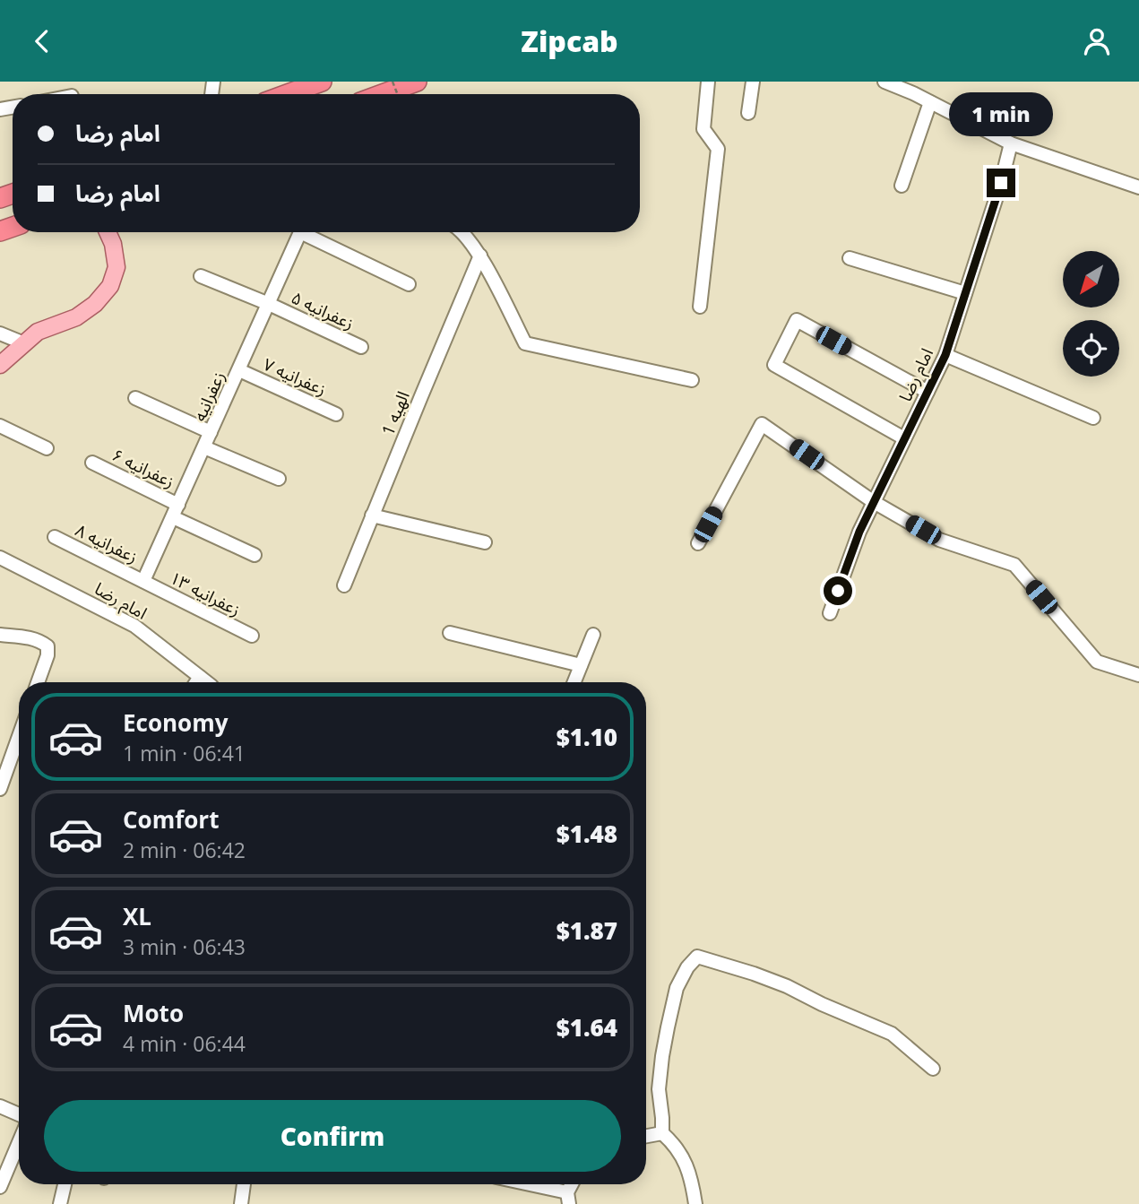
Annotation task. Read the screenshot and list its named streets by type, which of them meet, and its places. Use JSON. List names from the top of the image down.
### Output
{
  "streets": {
    "street": [
      "زعفرانیه ۵",
      "امام رضا",
      "زعفرانیه ۷",
      "زعفرانیه",
      "الهیه 1",
      "زعفرانیه ۶",
      "زعفرانیه ۸",
      "زعفرانیه ۱۳"
    ]
  },
  "crossings": [
    ["زعفرانیه ۵", "زعفرانیه"],
    ["زعفرانیه ۷", "زعفرانیه"],
    ["زعفرانیه", "زعفرانیه ۶"],
    ["زعفرانیه", "زعفرانیه ۸"],
    ["زعفرانیه", "زعفرانیه ۱۳"],
    ["زعفرانیه ۸", "زعفرانیه ۱۳"]
  ],
  "north": "bottom left",
  "page": {
    "header": "Zipcab",
    "bubble": "1 min",
    "banner": ["امام رضا", "امام رضا"],
    "list": [
      {
        "name": "Economy",
        "note": "1 min · 06:41",
        "value": "$1.10"
      },
      {
        "name": "Comfort",
        "note": "2 min · 06:42",
        "value": "$1.48"
      },
      {
        "name": "XL",
        "note": "3 min · 06:43",
        "value": "$1.87"
      },
      {
        "name": "Moto",
        "note": "4 min · 06:44",
        "value": "$1.64"
      }
    ],
    "buttons": "Confirm"
  }
}
